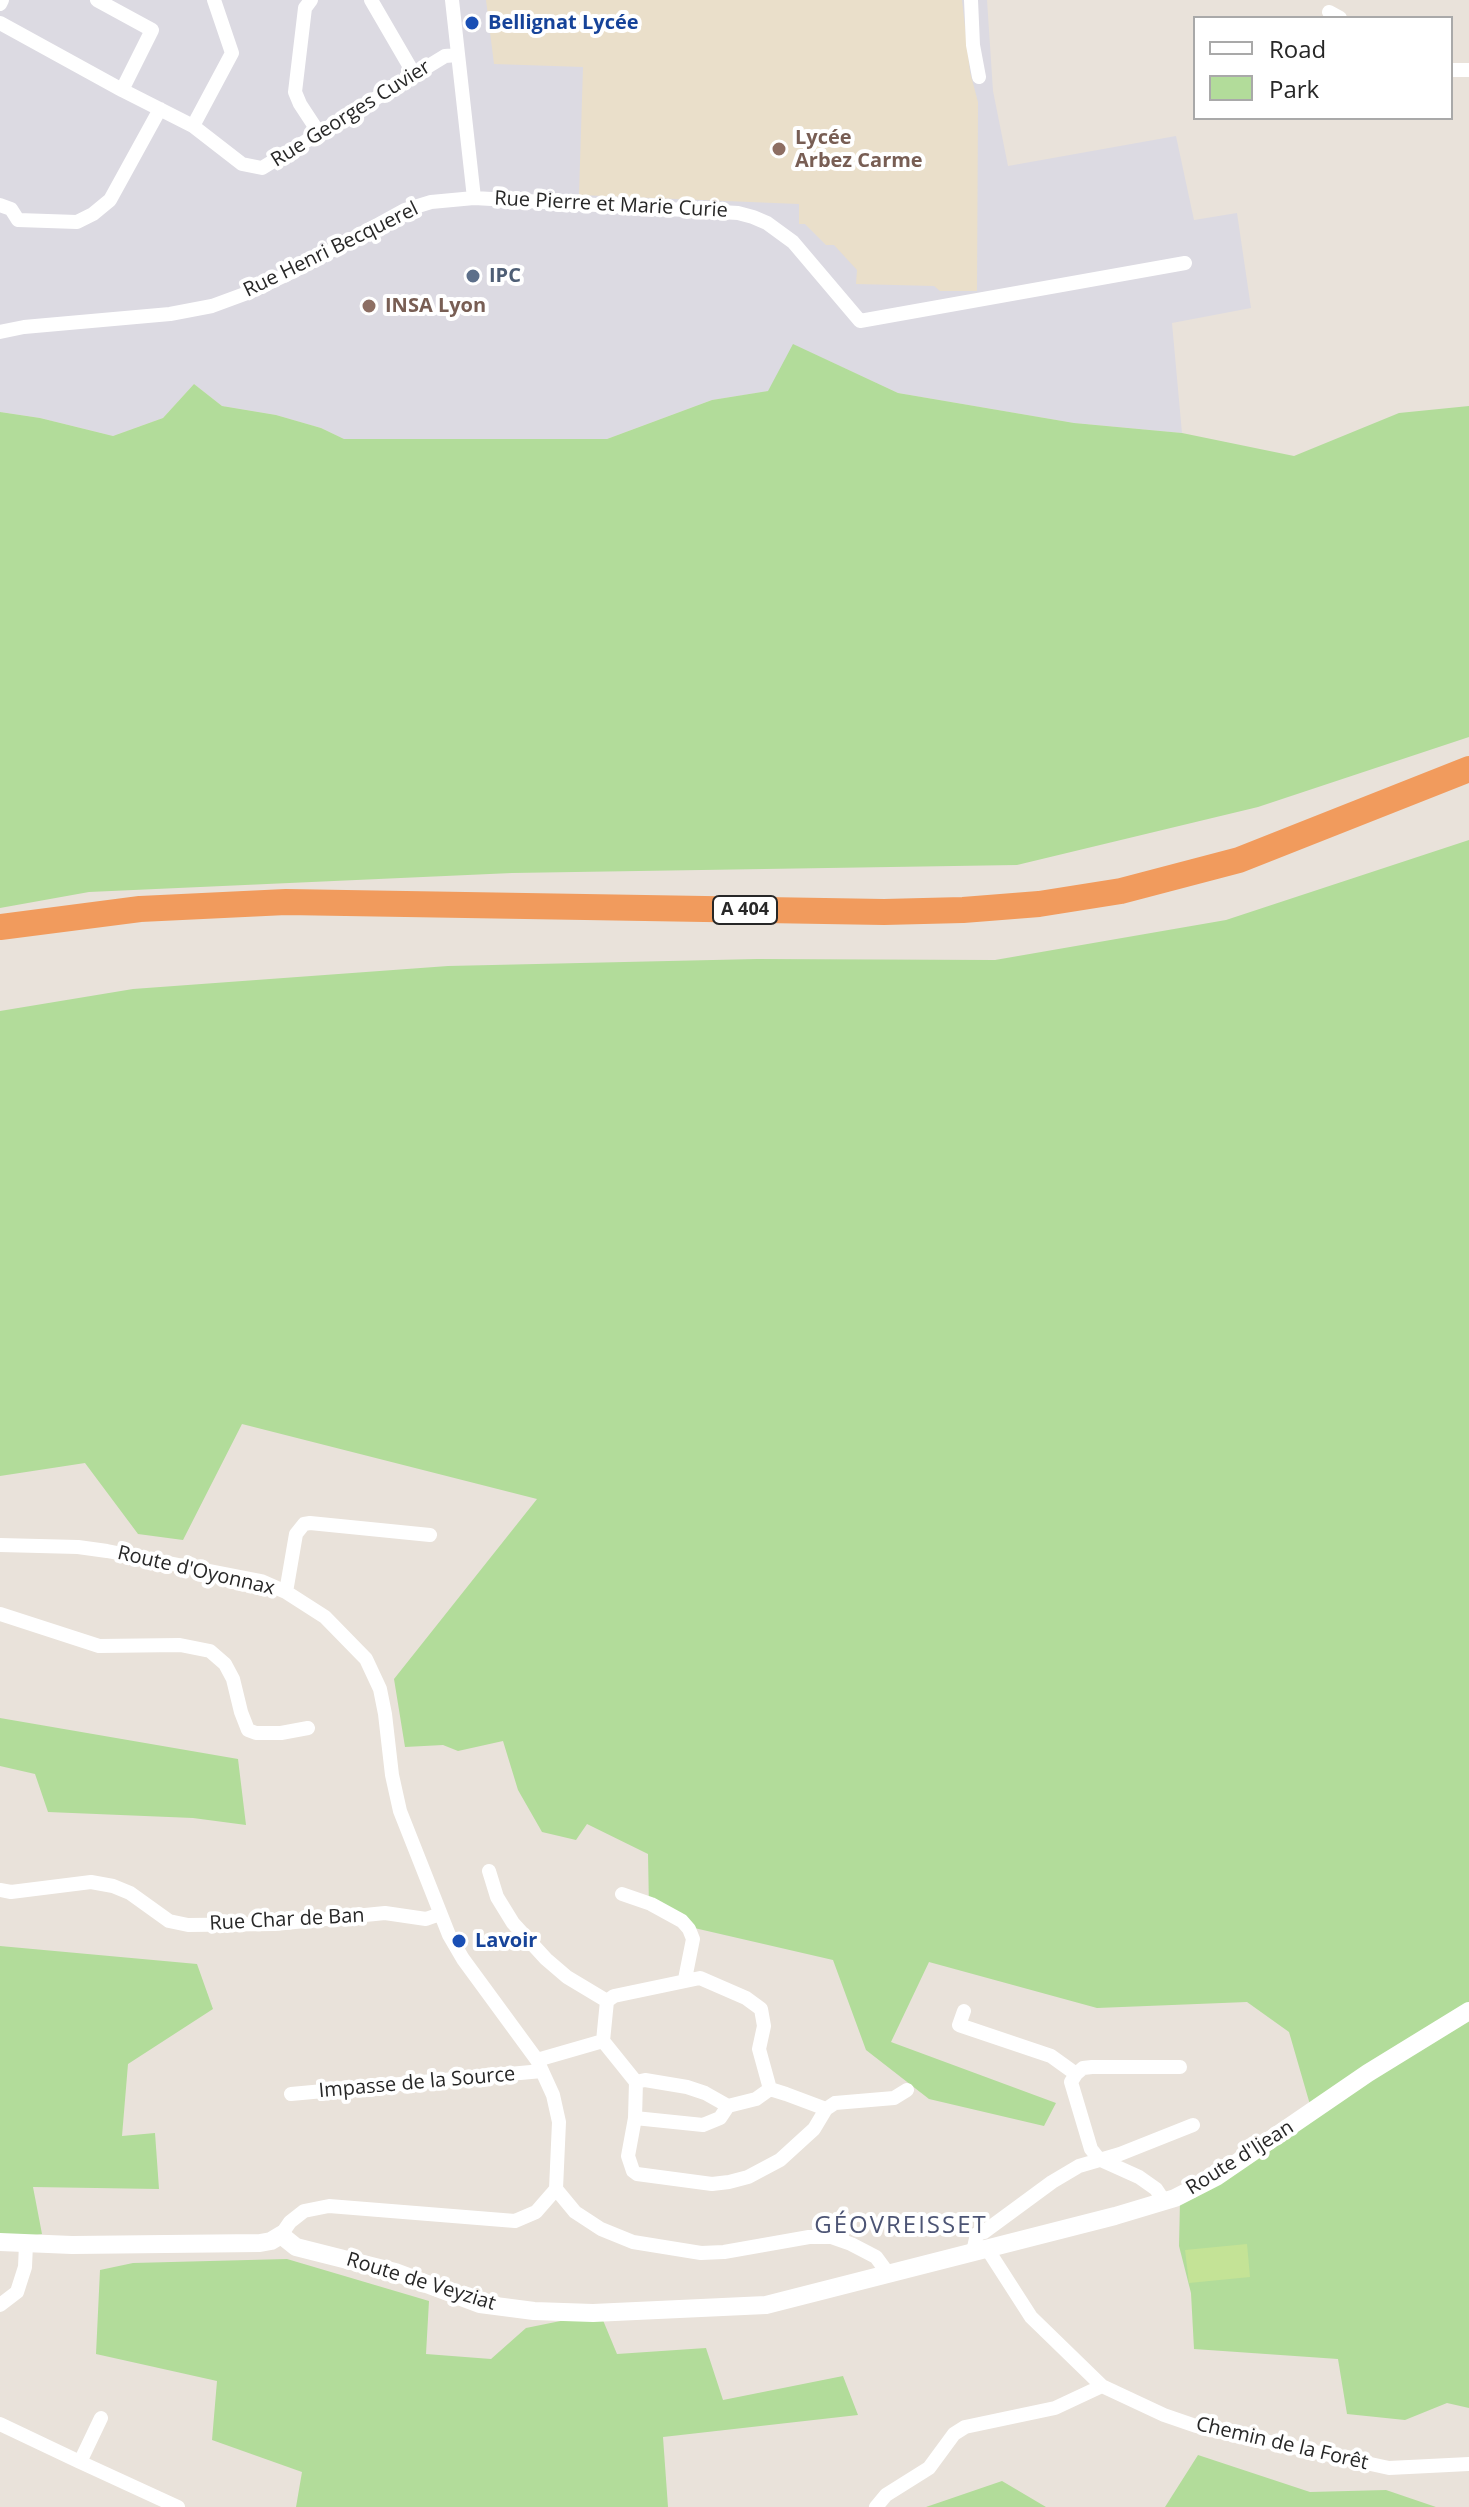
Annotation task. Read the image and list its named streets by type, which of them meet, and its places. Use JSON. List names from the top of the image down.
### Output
{
  "streets": {
    "highway": ["A 404"],
    "street": [
      "Rue Georges Cuvier",
      "Rue Pierre et Marie Curie",
      "Rue Henri Becquerel",
      "Route d'Oyonnax",
      "Rue Char de Ban",
      "Impasse de la Source",
      "Route d'Ijean",
      "Route de Veyziat",
      "Chemin de la Forêt"
    ]
  },
  "crossings": [
    ["Rue Georges Cuvier", "Rue Pierre et Marie Curie"],
    ["Rue Pierre et Marie Curie", "Rue Henri Becquerel"],
    ["Route d'Oyonnax", "Rue Char de Ban"],
    ["Route d'Oyonnax", "Impasse de la Source"],
    ["Route d'Ijean", "Route de Veyziat"],
    ["Route d'Ijean", "Chemin de la Forêt"],
    ["Route de Veyziat", "Chemin de la Forêt"]
  ],
  "districts": ["GÉOVREISSET"],
  "places": [
    "Bellignat Lycée",
    "Lycée Arbez Carme",
    "IPC",
    "INSA Lyon",
    "Lavoir"
  ],
  "legend": ["Road", "Park"]
}
